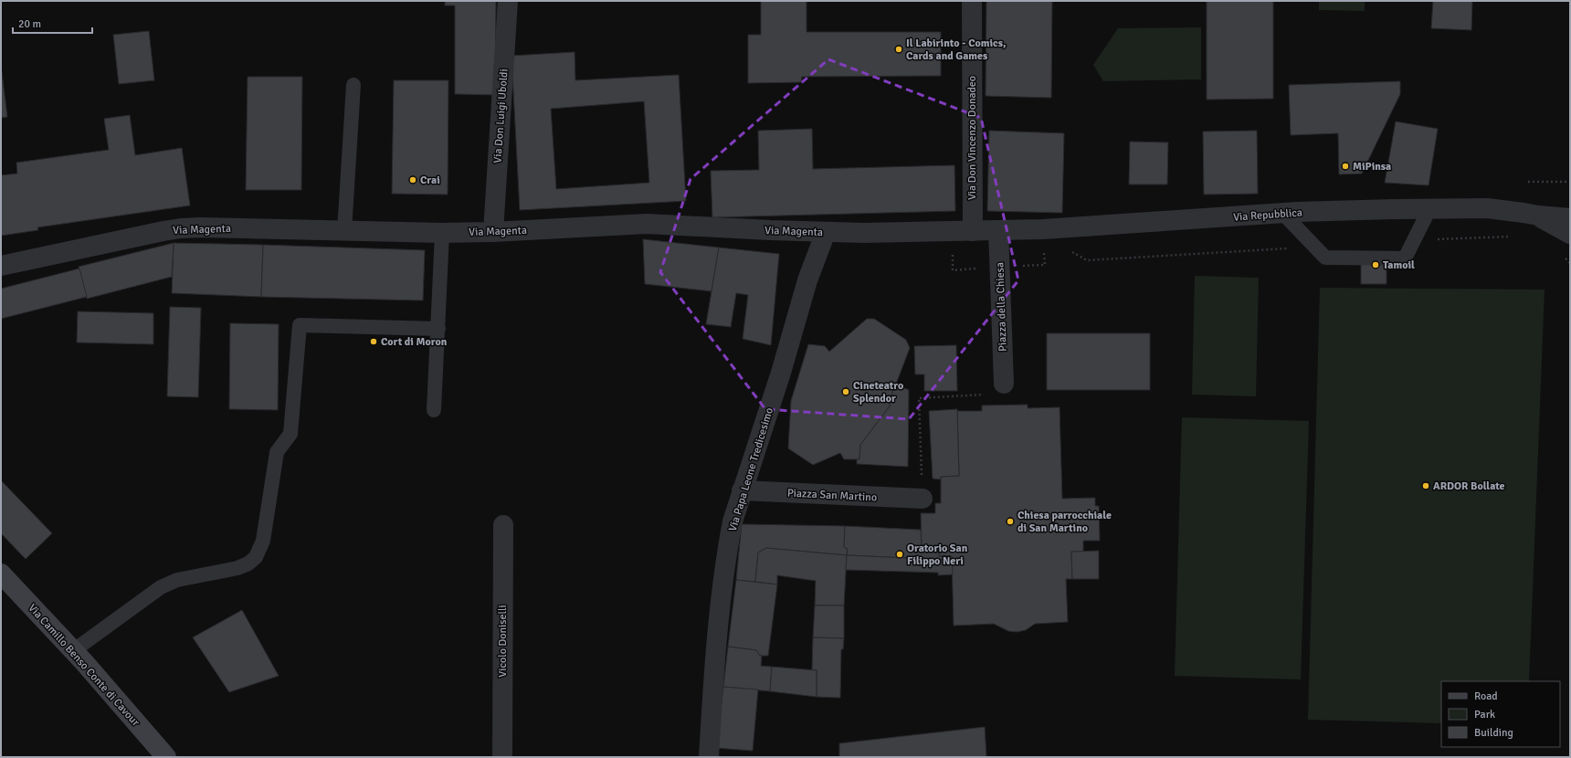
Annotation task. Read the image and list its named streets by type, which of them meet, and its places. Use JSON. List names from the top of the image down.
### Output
{
  "streets": {
    "street": [
      "Via Don Luigi Uboldi",
      "Via Don Vincenzo Donadeo",
      "Via Repubblica",
      "Via Magenta",
      "Piazza della Chiesa",
      "Via Papa Leone Tredicesimo",
      "Piazza San Martino",
      "Vicolo Doniselli",
      "Via Camillo Benso Conte di Cavour"
    ]
  },
  "crossings": [
    ["Via Don Luigi Uboldi", "Via Magenta"],
    ["Via Don Vincenzo Donadeo", "Via Magenta"],
    ["Via Repubblica", "Via Magenta"],
    ["Via Repubblica", "Piazza della Chiesa"],
    ["Via Magenta", "Piazza della Chiesa"],
    ["Via Magenta", "Via Papa Leone Tredicesimo"],
    ["Via Papa Leone Tredicesimo", "Piazza San Martino"]
  ],
  "places": [
    "Il Labirinto - Comics, Cards and Games",
    "MiPinsa",
    "Crai",
    "Tamoil",
    "Cort di Moron",
    "Cineteatro Splendor",
    "ARDOR Bollate",
    "Chiesa parrocchiale di San Martino",
    "Oratorio San Filippo Neri"
  ],
  "legend": ["Road", "Park", "Building"],
  "scale_bar": "20 m"
}
